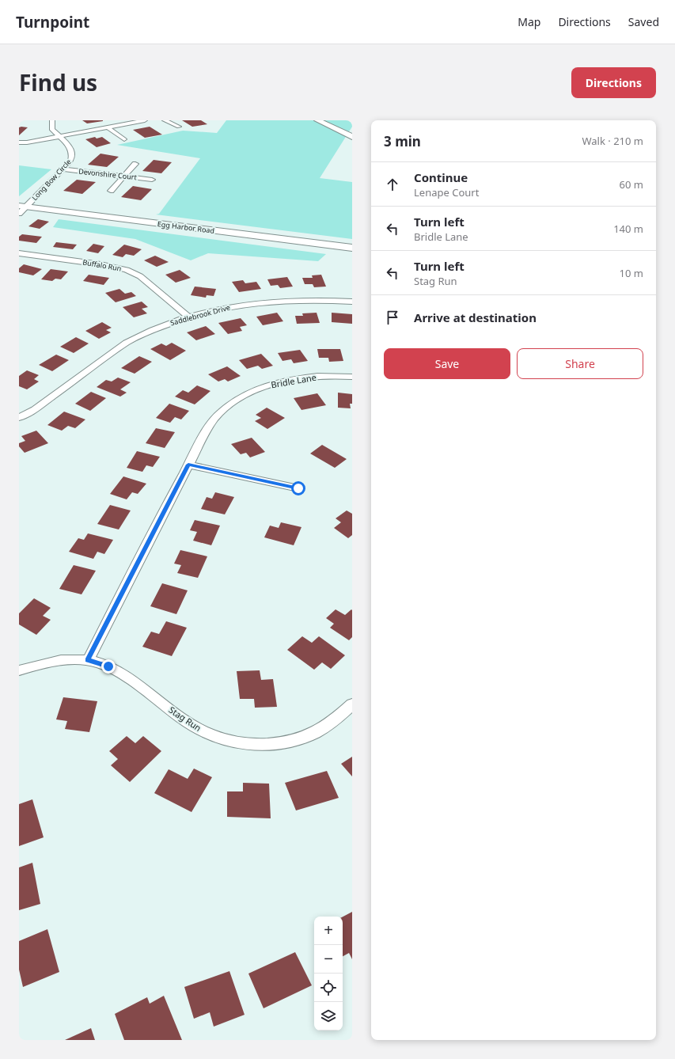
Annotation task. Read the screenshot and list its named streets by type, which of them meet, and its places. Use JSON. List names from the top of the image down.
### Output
{
  "streets": {
    "main road": ["Egg Harbor Road"],
    "street": [
      "Devonshire Court",
      "Long Bow Circle",
      "Buffalo Run",
      "Saddlebrook Drive",
      "Bridle Lane",
      "Stag Run"
    ]
  },
  "crossings": [
    ["Devonshire Court", "Long Bow Circle"],
    ["Long Bow Circle", "Egg Harbor Road"],
    ["Buffalo Run", "Saddlebrook Drive"],
    ["Bridle Lane", "Stag Run"]
  ],
  "page": {
    "header": "Turnpoint",
    "nav": ["Map", "Directions", "Saved"],
    "title": "Find us",
    "buttons": [
      "Directions",
      ["Save", "Share"]
    ],
    "heading": ["3 min", "Walk · 210 m"],
    "list": [
      ["Continue", "Lenape Court", "60 m"],
      ["Turn left", "Bridle Lane", "140 m"],
      ["Turn left", "Stag Run", "10 m"],
      "Arrive at destination"
    ],
    "map_buttons": ["+", "−"]
  }
}
